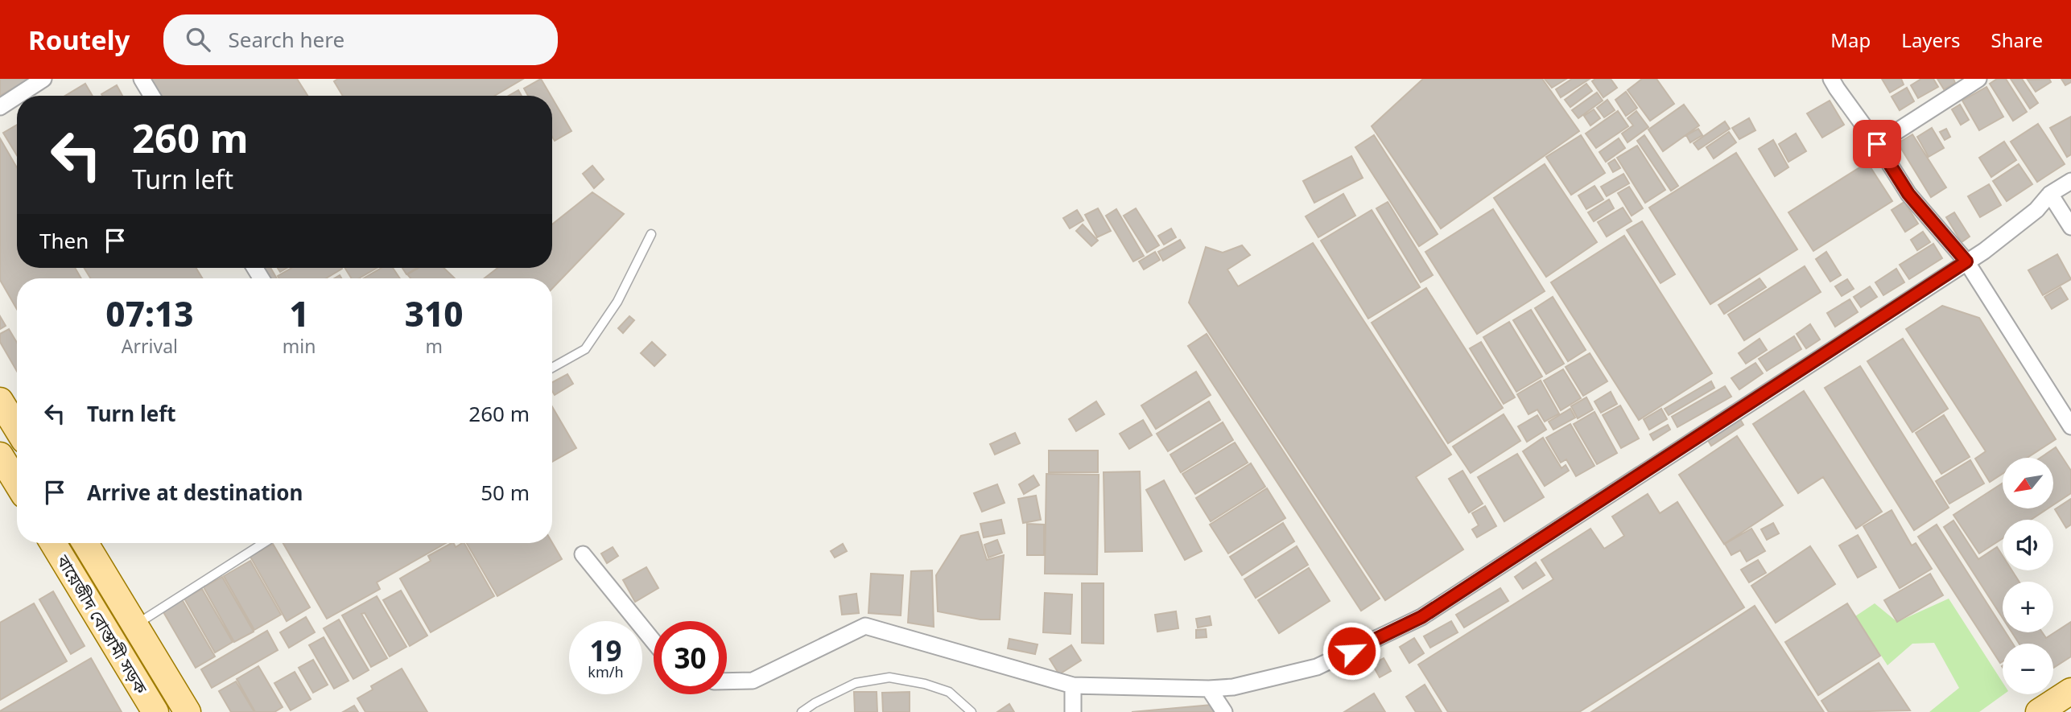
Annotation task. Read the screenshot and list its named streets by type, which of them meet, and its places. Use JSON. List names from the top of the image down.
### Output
{
  "streets": {
    "main road": ["বায়েজীদ বোস্তামী সড়ক"]
  },
  "north": "bottom left",
  "page": {
    "header": "Routely",
    "search": "Search here",
    "nav": ["Map", "Layers", "Share"],
    "turn": ["260 m", "Turn left"],
    "then": "Then",
    "eta": [
      "07:13",
      "Arrival",
      "1",
      "min",
      "310",
      "m"
    ],
    "list": [
      {
        "name": "Turn left",
        "value": "260 m"
      },
      {
        "name": "Arrive at destination",
        "value": "50 m"
      }
    ],
    "map_buttons": ["+", "−"],
    "speed": "19 km/h",
    "limit": "30"
  }
}
